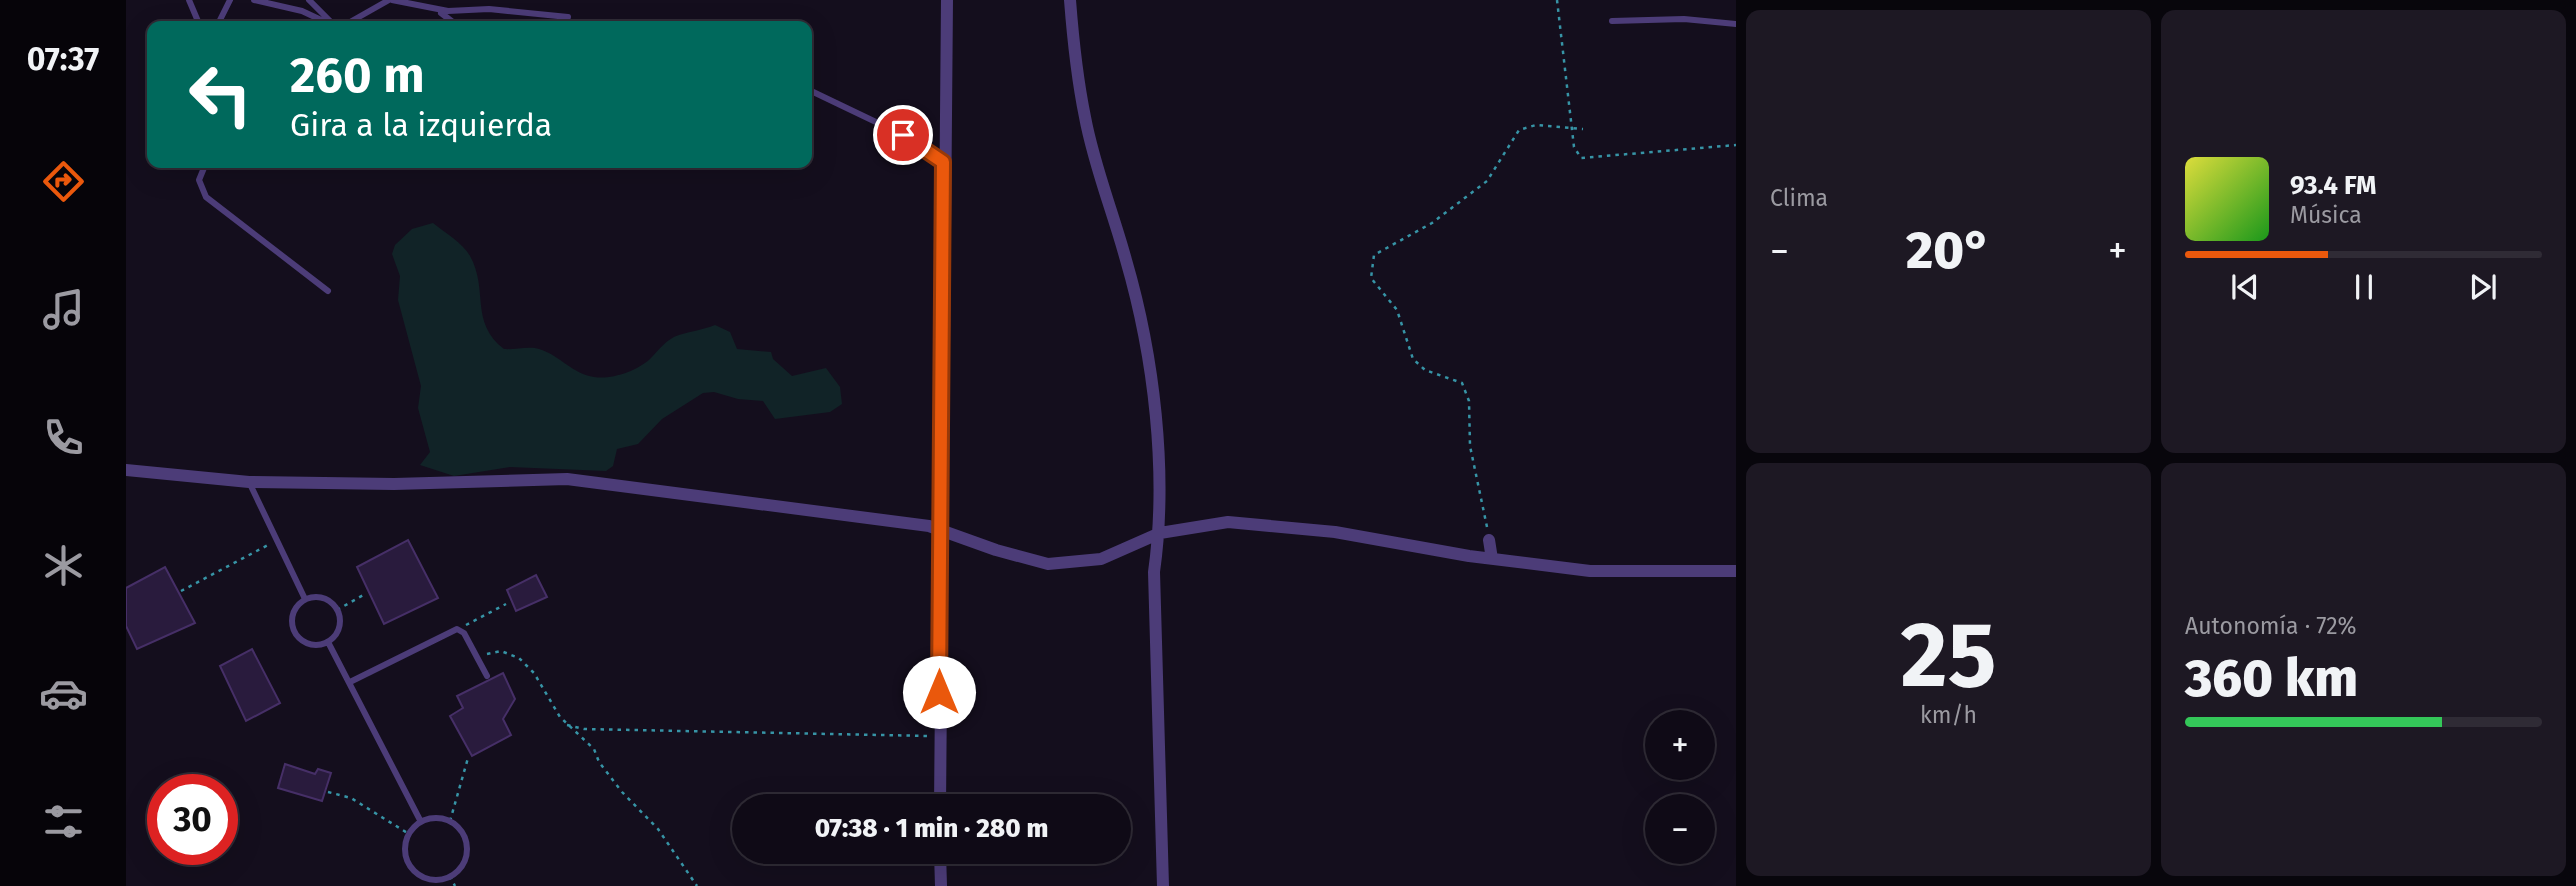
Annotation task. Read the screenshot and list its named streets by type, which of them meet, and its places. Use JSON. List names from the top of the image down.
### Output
{
  "page": {
    "tabs": "07:37",
    "tile": [
      "Clima",
      ["25", "km/h"],
      ["Autonomía · 72%", "360 km"]
    ],
    "turn": ["260 m", "Gira a la izquierda"],
    "song": ["93.4 FM", "Música"],
    "heat": ["−", "20°", "+"],
    "map_buttons": ["+", "−"],
    "limit": "30",
    "trip": "07:38 · 1 min · 280 m"
  }
}
